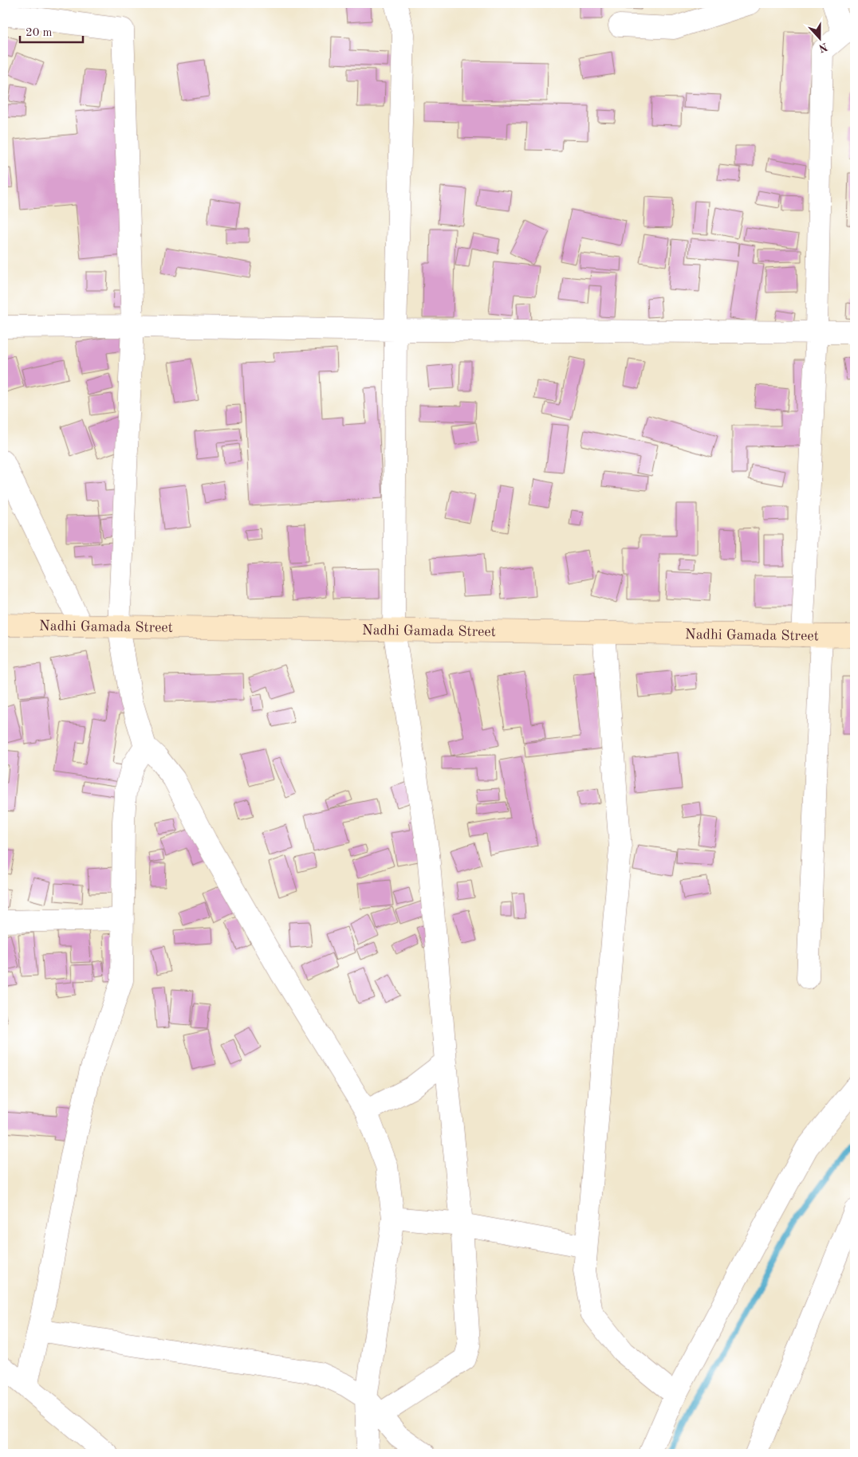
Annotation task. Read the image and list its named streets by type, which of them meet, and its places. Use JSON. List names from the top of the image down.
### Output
{
  "streets": {
    "street": ["Nadhi Gamada Street"]
  },
  "scale_bar": "20 m",
  "north": "bottom"
}
